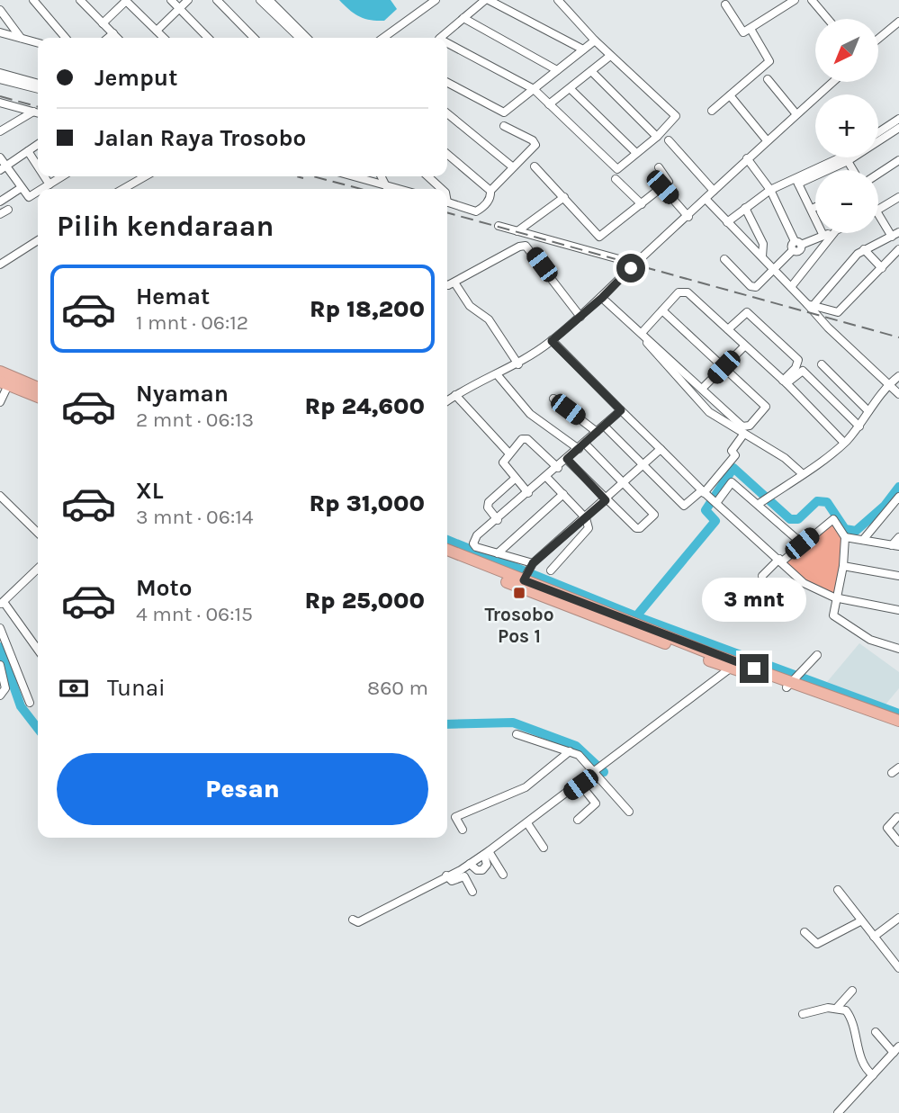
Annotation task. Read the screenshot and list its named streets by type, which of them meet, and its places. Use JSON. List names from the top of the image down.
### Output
{
  "places": {
    "transit": ["Trosobo Pos 1"]
  },
  "north": "bottom left",
  "page": {
    "map_buttons": ["+", "−"],
    "banner": ["Jemput", "Jalan Raya Trosobo"],
    "heading": "Pilih kendaraan",
    "list": [
      {
        "name": "Hemat",
        "note": "1 mnt · 06:12",
        "value": "Rp 18,200"
      },
      {
        "name": "Nyaman",
        "note": "2 mnt · 06:13",
        "value": "Rp 24,600"
      },
      {
        "name": "XL",
        "note": "3 mnt · 06:14",
        "value": "Rp 31,000"
      },
      {
        "name": "Moto",
        "note": "4 mnt · 06:15",
        "value": "Rp 25,000"
      }
    ],
    "bubble": "3 mnt",
    "pay": ["Tunai", "860 m"],
    "buttons": "Pesan"
  }
}
